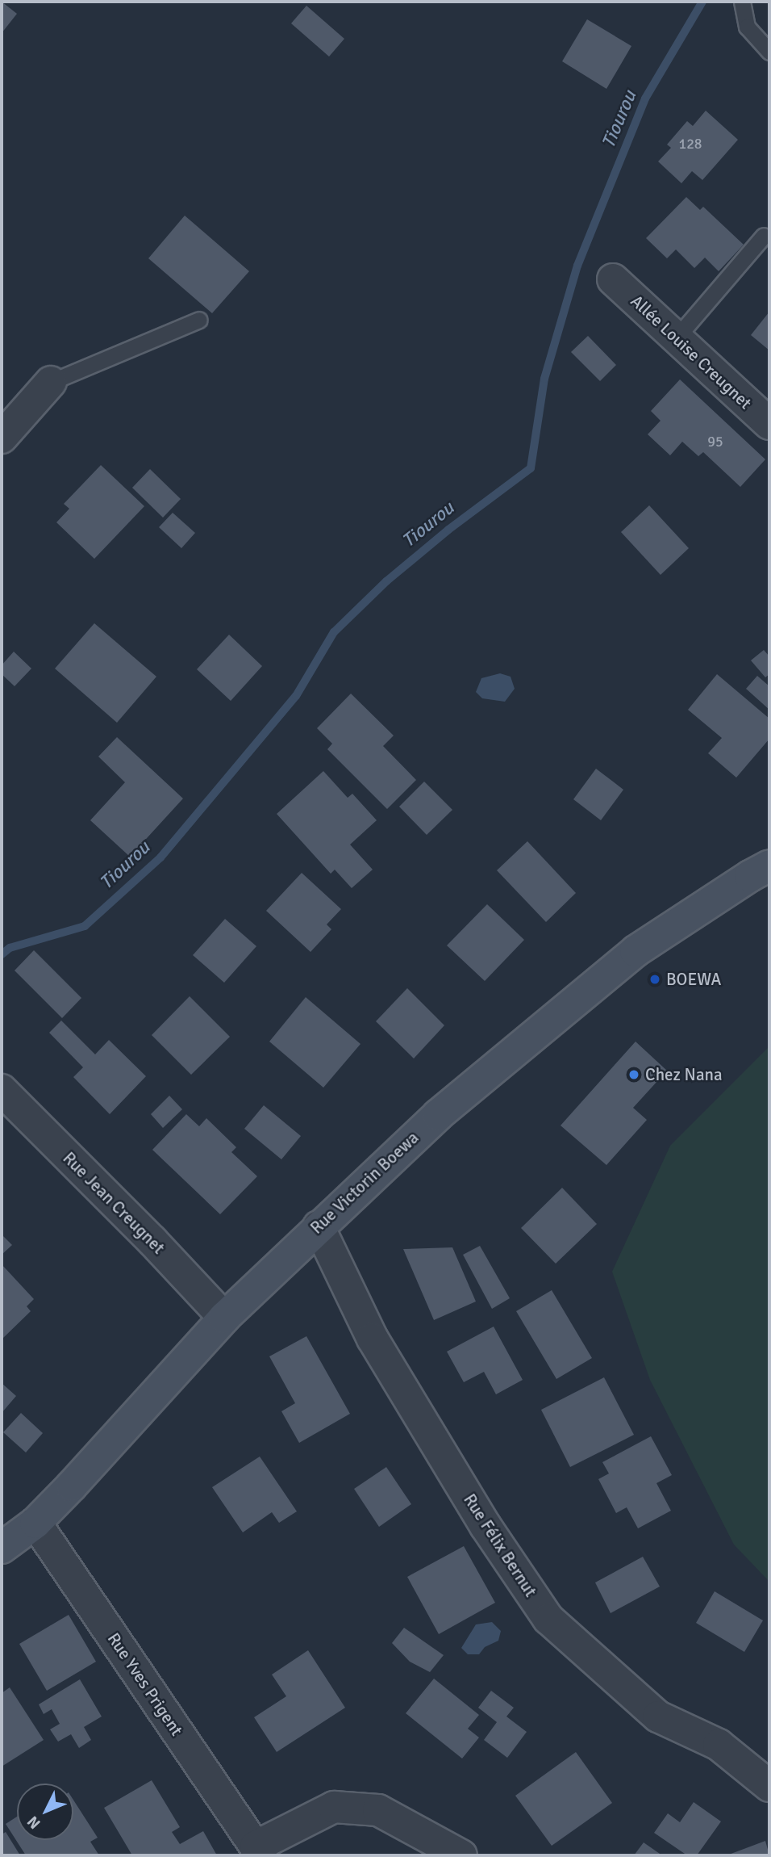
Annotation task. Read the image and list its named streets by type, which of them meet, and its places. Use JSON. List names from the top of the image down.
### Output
{
  "streets": {
    "street": [
      "Allée Louise Creugnet",
      "Rue Victorin Boewa",
      "Rue Jean Creugnet",
      "Rue Félix Bernut",
      "Rue Yves Prigent"
    ]
  },
  "crossings": [
    ["Rue Victorin Boewa", "Rue Jean Creugnet"],
    ["Rue Victorin Boewa", "Rue Félix Bernut"],
    ["Rue Victorin Boewa", "Rue Yves Prigent"]
  ],
  "water": ["Tiourou"],
  "places": ["BOEWA", "Chez Nana"],
  "house_numbers": ["128", "95"],
  "north": "bottom left"
}
